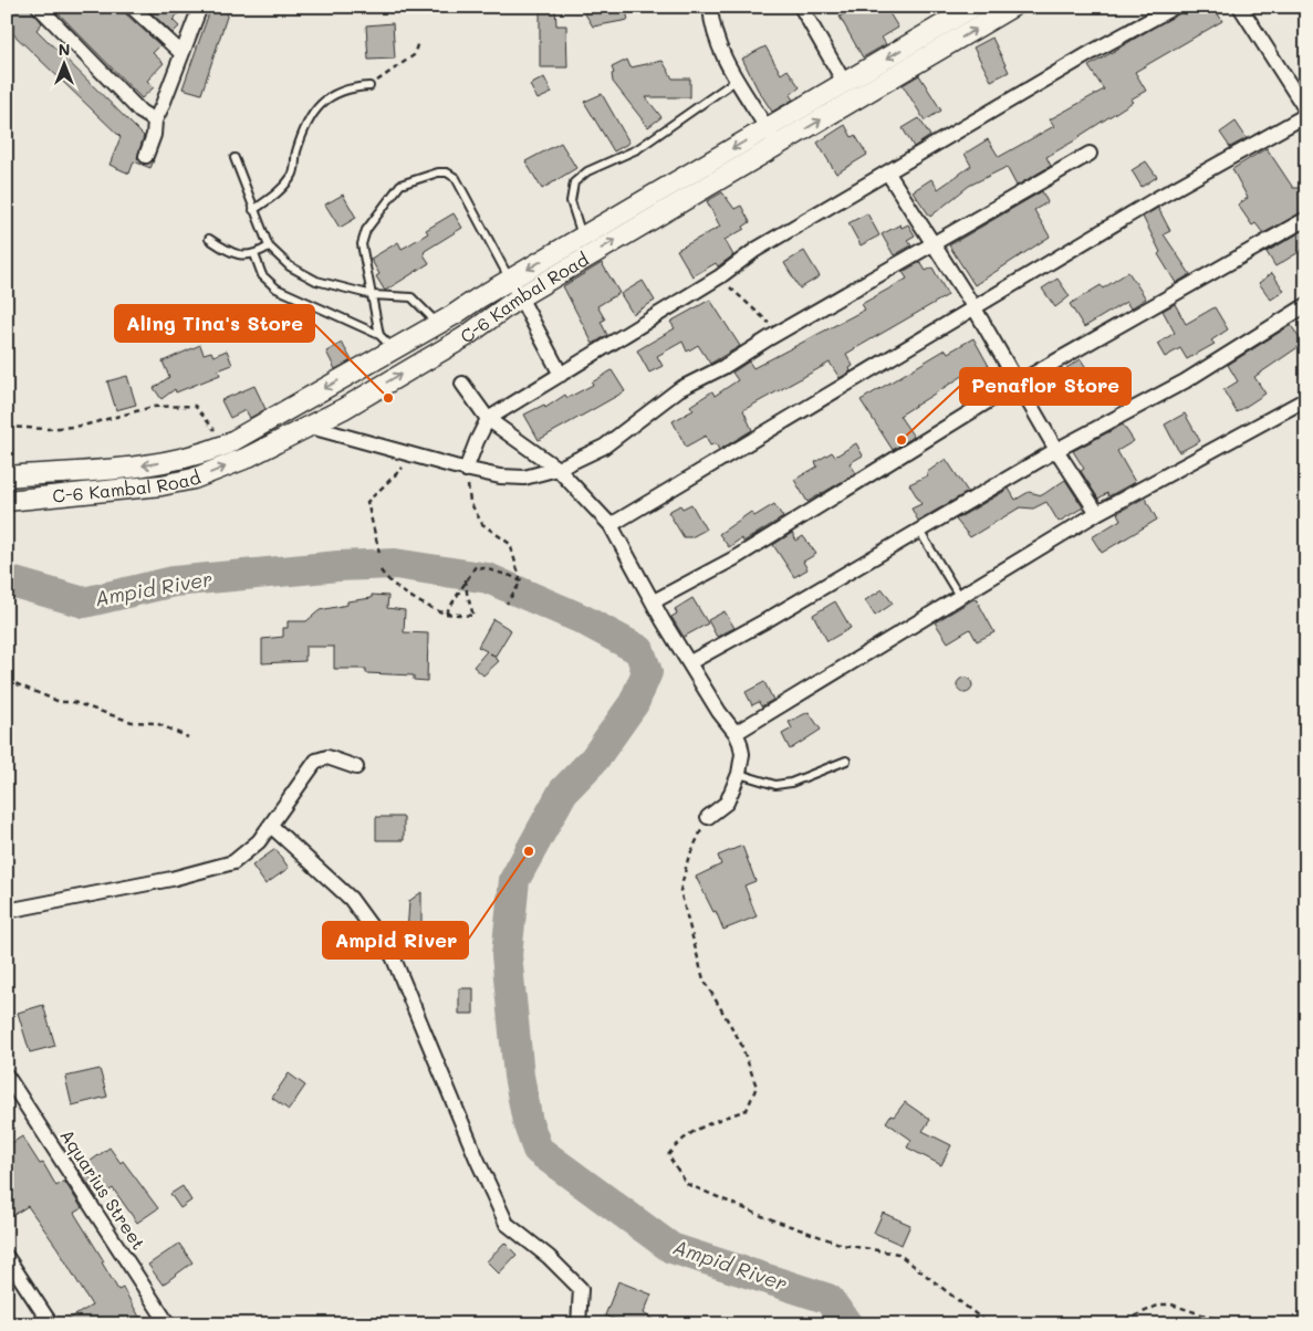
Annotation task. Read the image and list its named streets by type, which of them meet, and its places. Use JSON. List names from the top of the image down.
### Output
{
  "streets": {
    "main road": ["C-6 Kambal Road"],
    "street": ["Aquarius Street"]
  },
  "water": ["Ampid River"],
  "places": ["Aling Tina's Store", "Penaflor Store", "Ampid River"],
  "north": "top"
}
